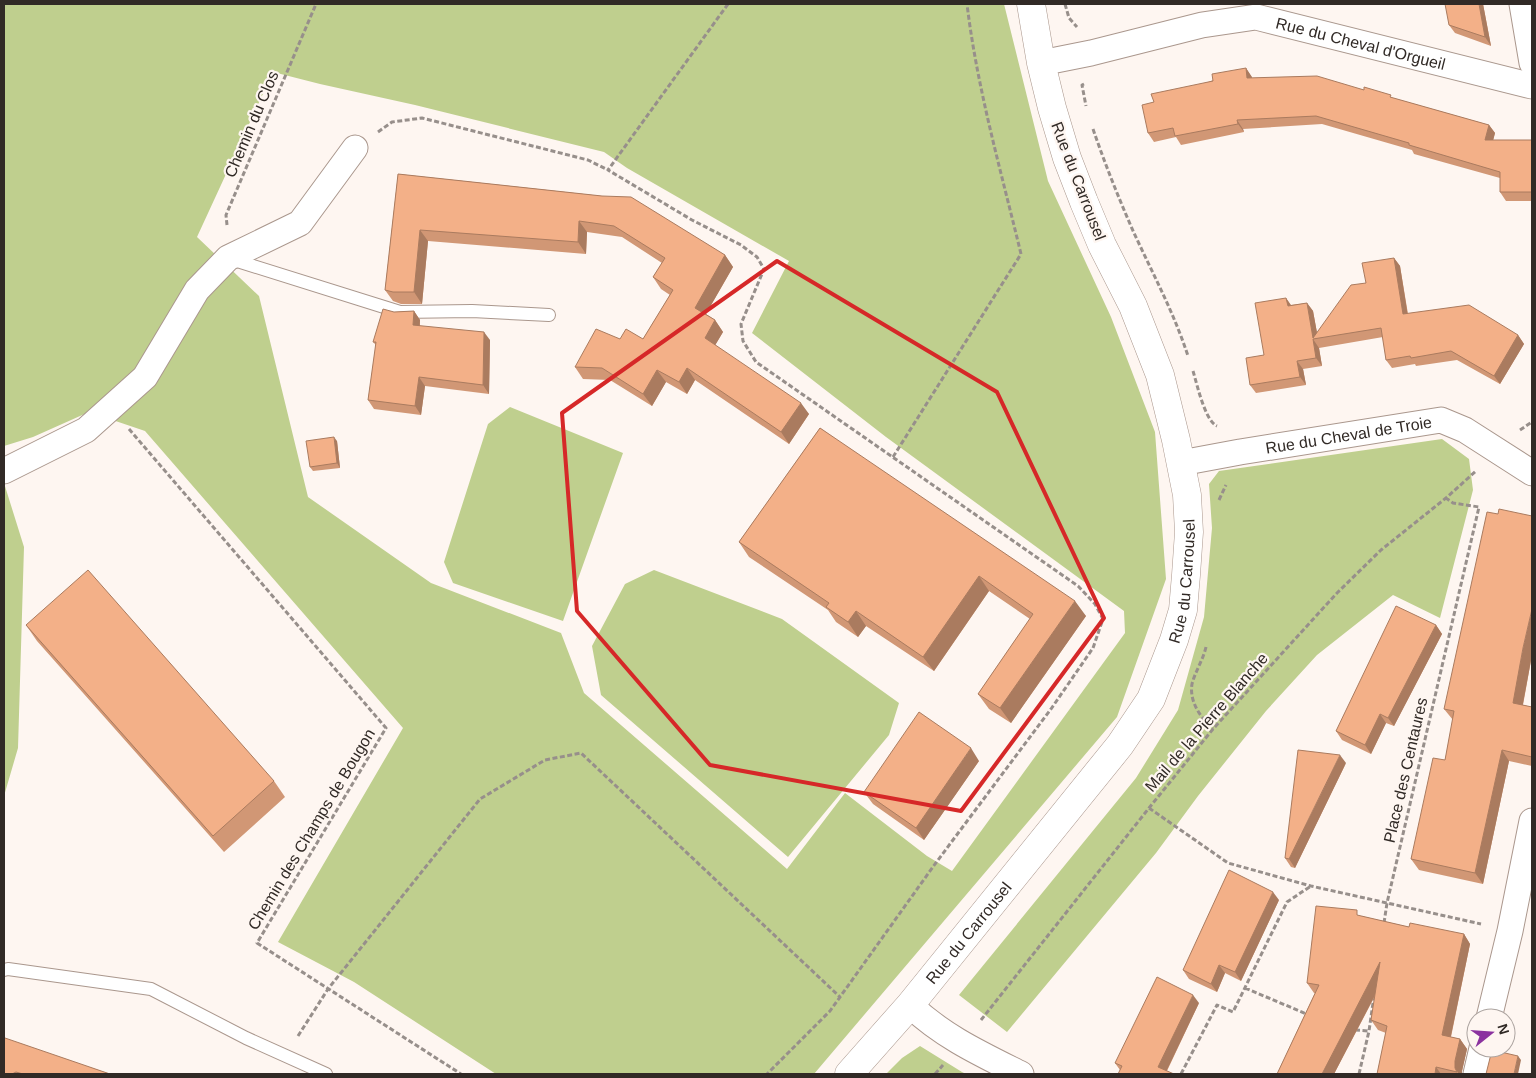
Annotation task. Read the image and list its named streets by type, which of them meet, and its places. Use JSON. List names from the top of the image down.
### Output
{
  "streets": {
    "street": ["Rue du Cheval d'Orgueil", "Rue du Carrousel", "Rue du Cheval de Troie"],
    "path": [
      "Chemin du Clos",
      "Mail de la Pierre Blanche",
      "Place des Centaures",
      "Chemin des Champs de Bougon"
    ]
  },
  "crossings": [
    ["Rue du Cheval d'Orgueil", "Rue du Carrousel"],
    ["Rue du Carrousel", "Rue du Cheval de Troie"],
    ["Rue du Cheval de Troie", "Mail de la Pierre Blanche"],
    ["Mail de la Pierre Blanche", "Place des Centaures"]
  ],
  "north": "right"
}
